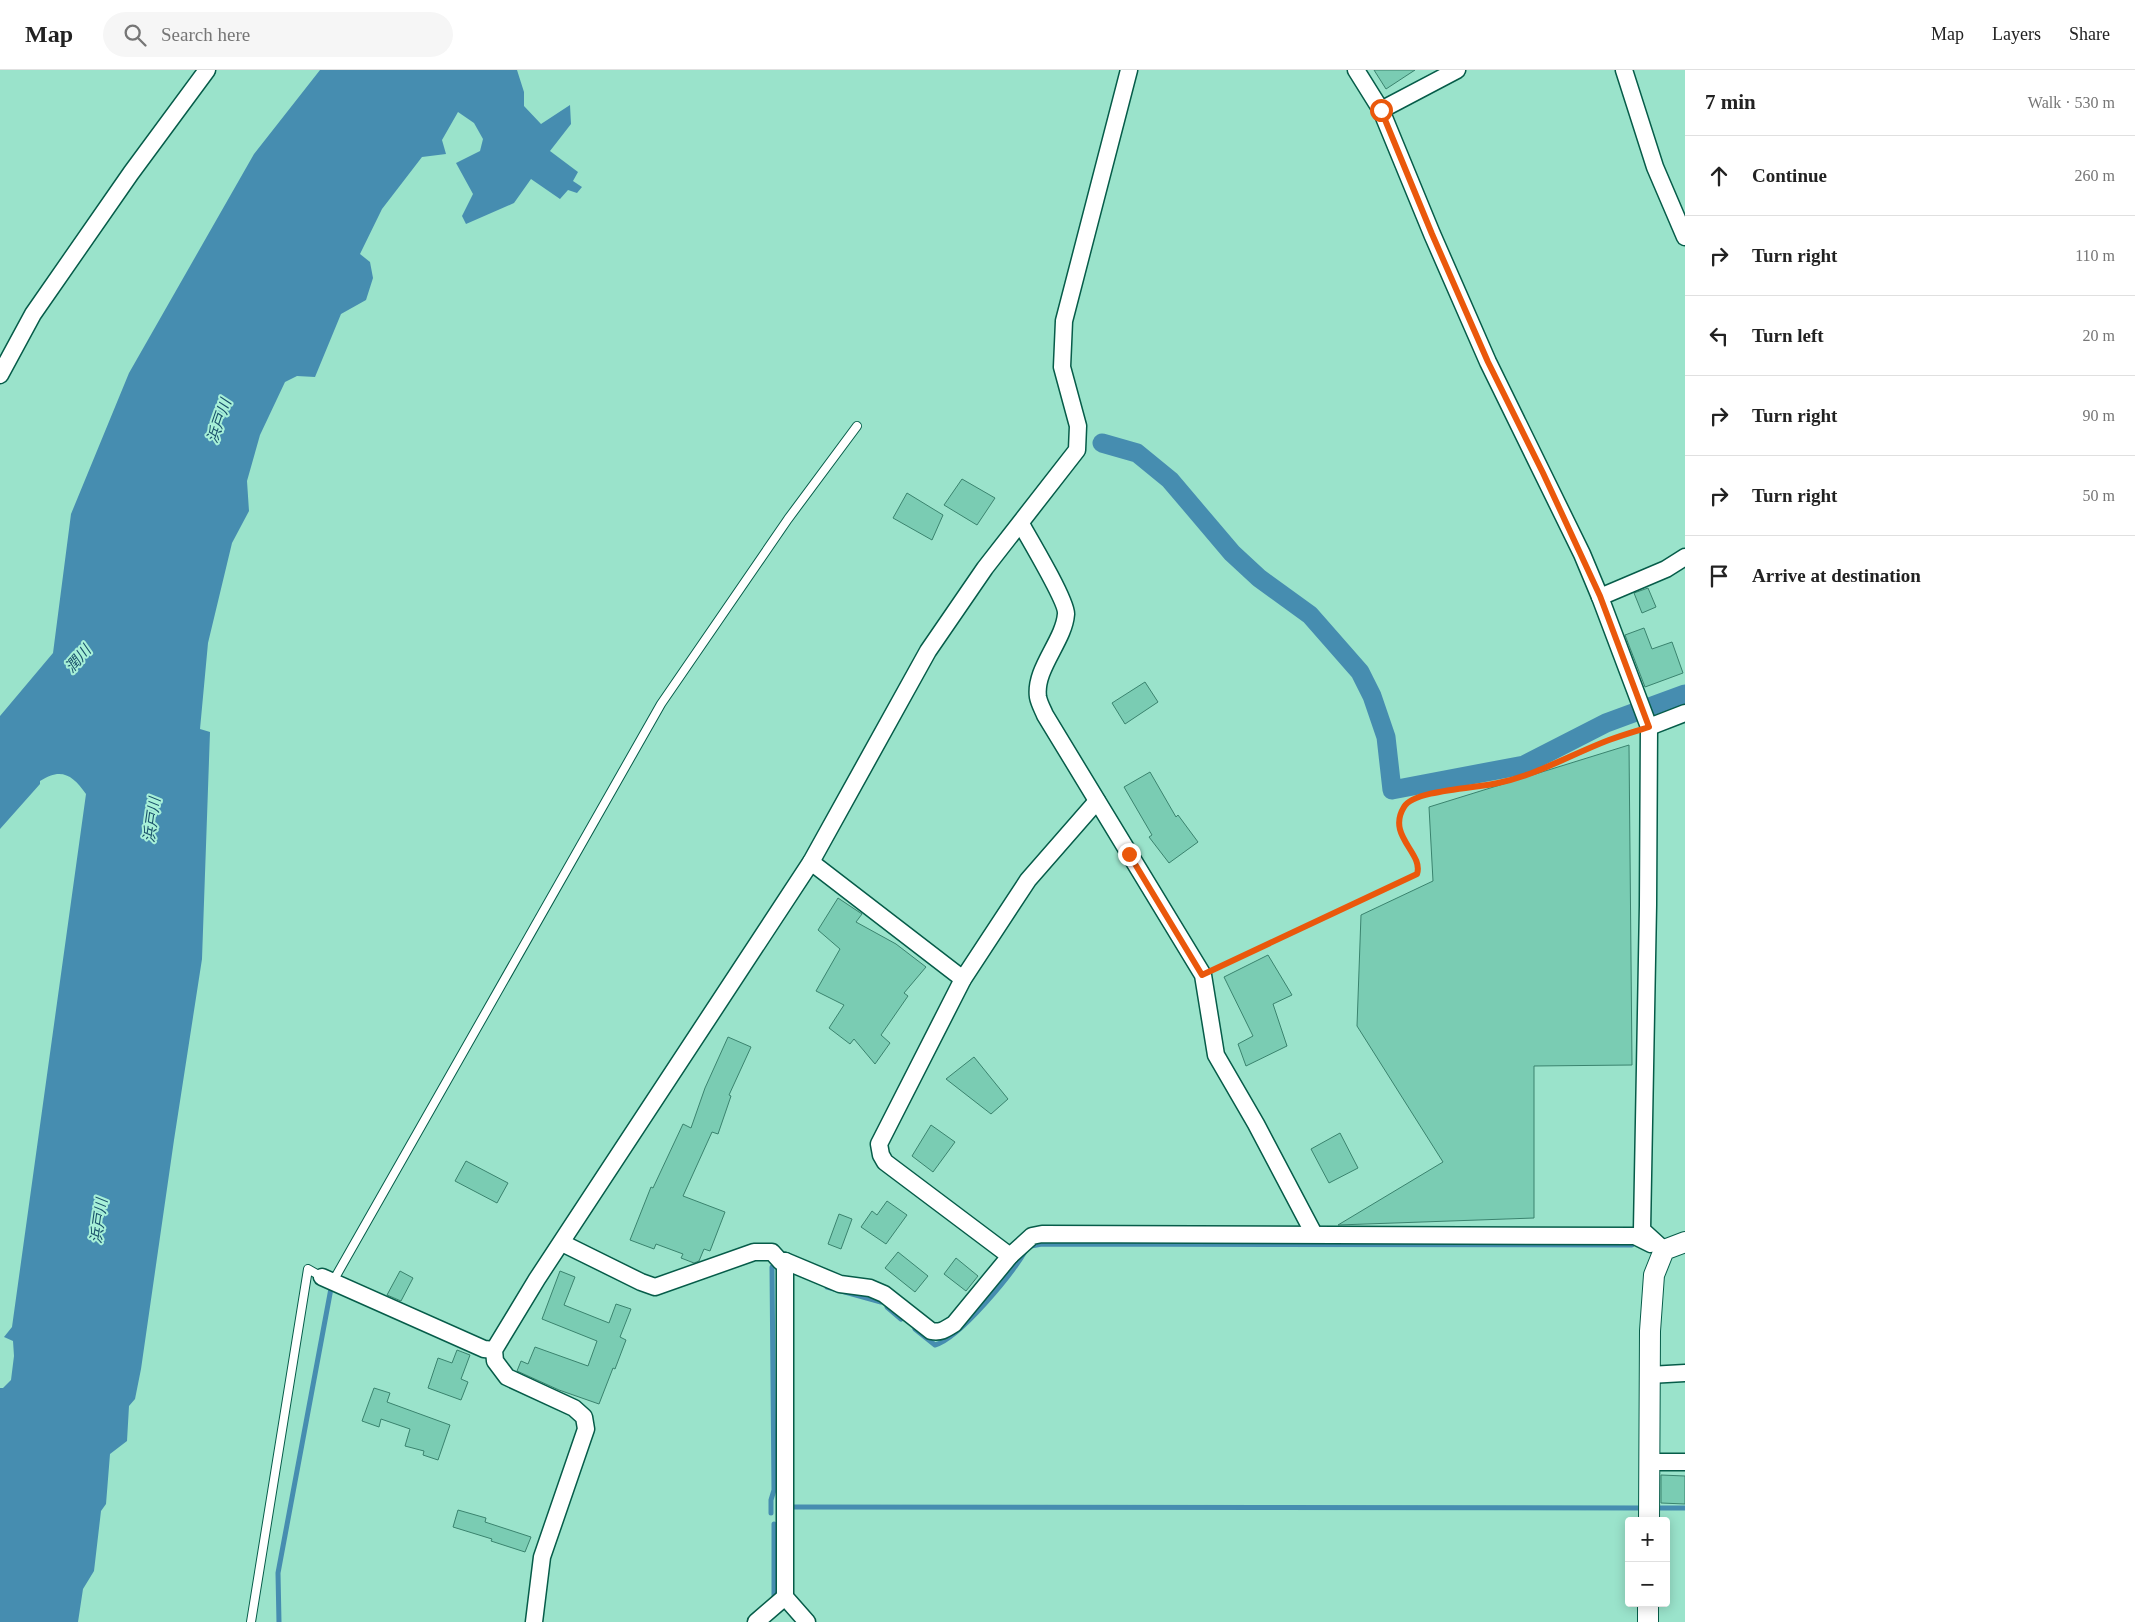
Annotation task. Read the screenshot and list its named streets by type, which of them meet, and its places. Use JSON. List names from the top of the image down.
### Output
{
  "water": ["浜戸川", "潤川"],
  "page": {
    "header": "Map",
    "search": "Search here",
    "nav": ["Map", "Layers", "Share"],
    "heading": ["7 min", "Walk · 530 m"],
    "list": [
      ["Continue", "260 m"],
      ["Turn right", "110 m"],
      ["Turn left", "20 m"],
      ["Turn right", "90 m"],
      ["Turn right", "50 m"],
      "Arrive at destination"
    ],
    "map_buttons": ["+", "−"]
  }
}
